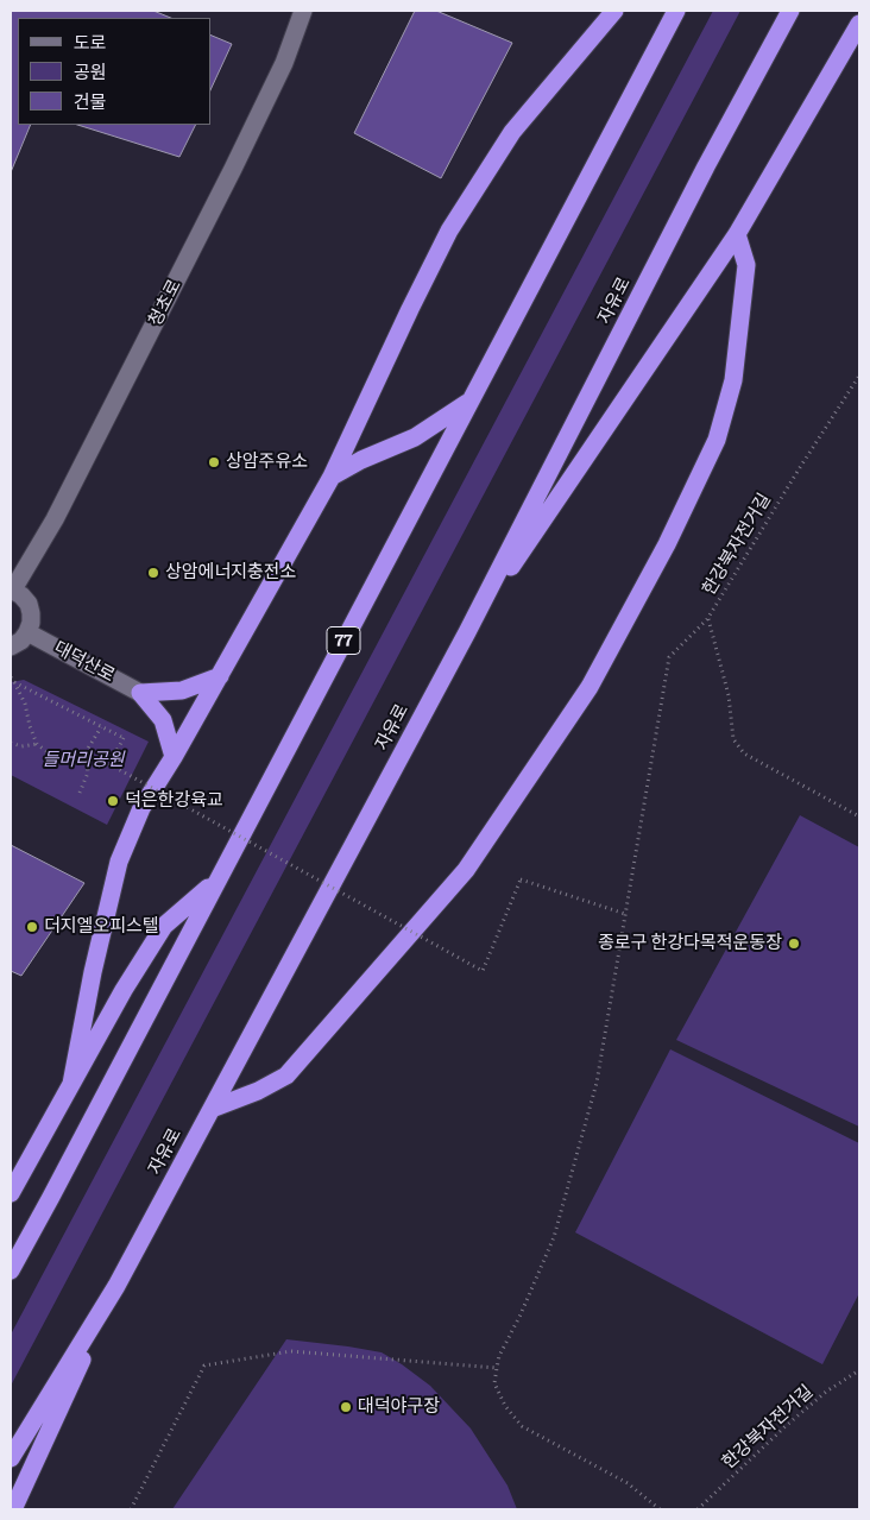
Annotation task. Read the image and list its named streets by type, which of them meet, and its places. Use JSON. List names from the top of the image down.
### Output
{
  "streets": {
    "highway": ["자유로", "77"],
    "street": ["청초로", "대덕산로"],
    "path": ["한강북자전거길"]
  },
  "parks": ["들머리공원"],
  "places": [
    "상암주유소",
    "상암에너지충전소",
    "덕은한강육교",
    "더지엘오피스텔",
    "종로구 한강다목적운동장",
    "대덕야구장"
  ],
  "legend": ["도로", "공원", "건물"]
}
